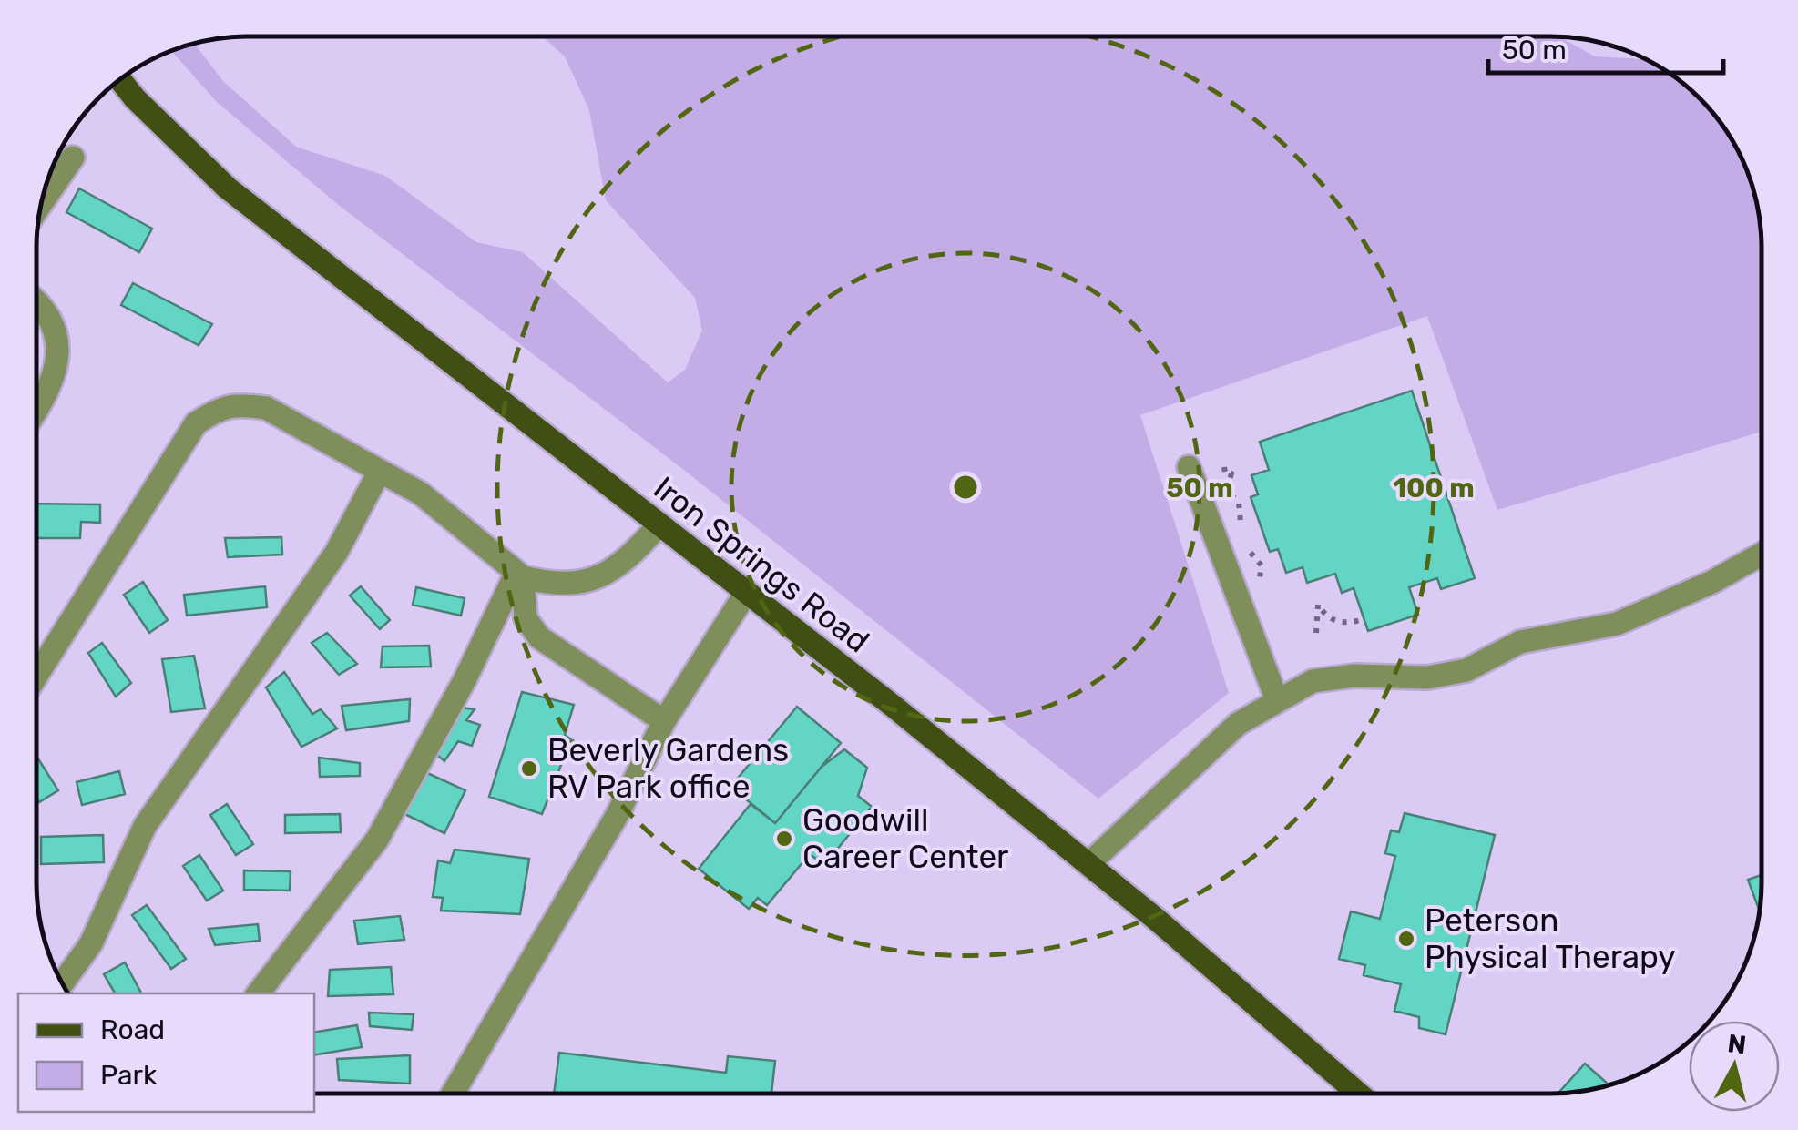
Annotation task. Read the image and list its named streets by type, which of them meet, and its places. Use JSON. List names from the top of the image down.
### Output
{
  "streets": {
    "main road": ["Iron Springs Road"]
  },
  "places": ["Beverly Gardens RV Park office", "Goodwill Career Center", "Peterson Physical Therapy"],
  "legend": ["Road", "Park"],
  "scale_bar": "50 m",
  "north": "top",
  "rings": ["50 m", "100 m"]
}
